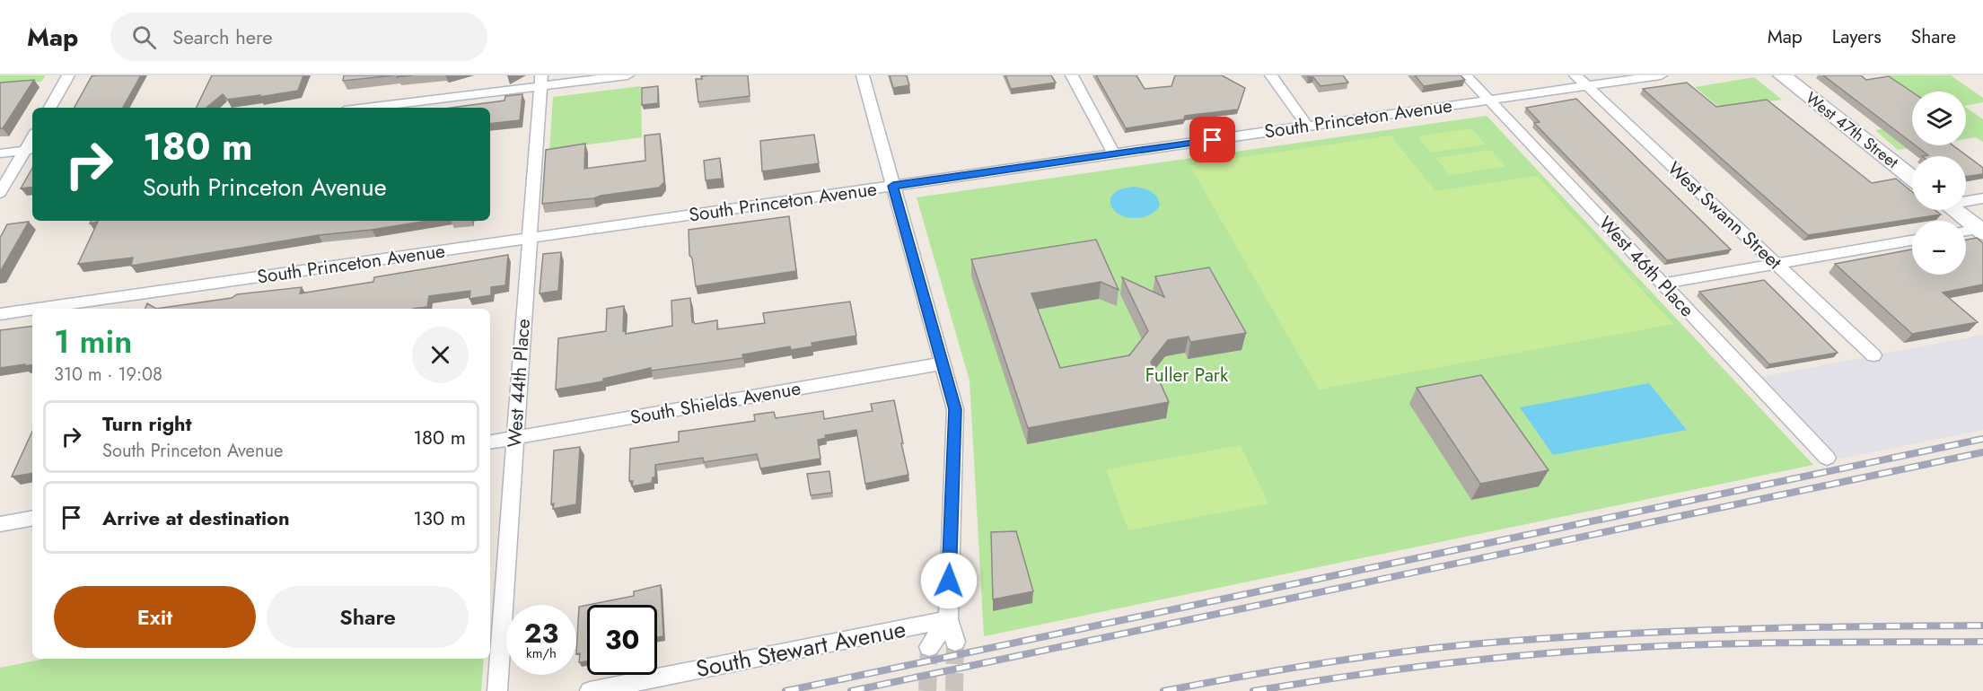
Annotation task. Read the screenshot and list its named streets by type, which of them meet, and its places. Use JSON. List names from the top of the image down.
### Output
{
  "streets": {
    "main road": ["West 47th Street"],
    "street": [
      "South Princeton Avenue",
      "West Swann Street",
      "West 46th Place",
      "West 44th Place",
      "South Shields Avenue",
      "South Stewart Avenue"
    ]
  },
  "crossings": [
    ["South Princeton Avenue", "West Swann Street"],
    ["South Princeton Avenue", "West 46th Place"],
    ["South Princeton Avenue", "West 44th Place"],
    ["West 44th Place", "South Shields Avenue"]
  ],
  "parks": ["Fuller Park"],
  "page": {
    "header": "Map",
    "search": "Search here",
    "nav": ["Map", "Layers", "Share"],
    "map_buttons": ["+", "−"],
    "turn": ["180 m", "South Princeton Avenue"],
    "heading": ["1 min", "310 m · 19:08"],
    "list": [
      {
        "name": "Turn right",
        "note": "South Princeton Avenue",
        "value": "180 m"
      },
      {
        "name": "Arrive at destination",
        "value": "130 m"
      }
    ],
    "buttons": ["Exit", "Share"],
    "speed": "23 km/h",
    "limit": "30"
  }
}
